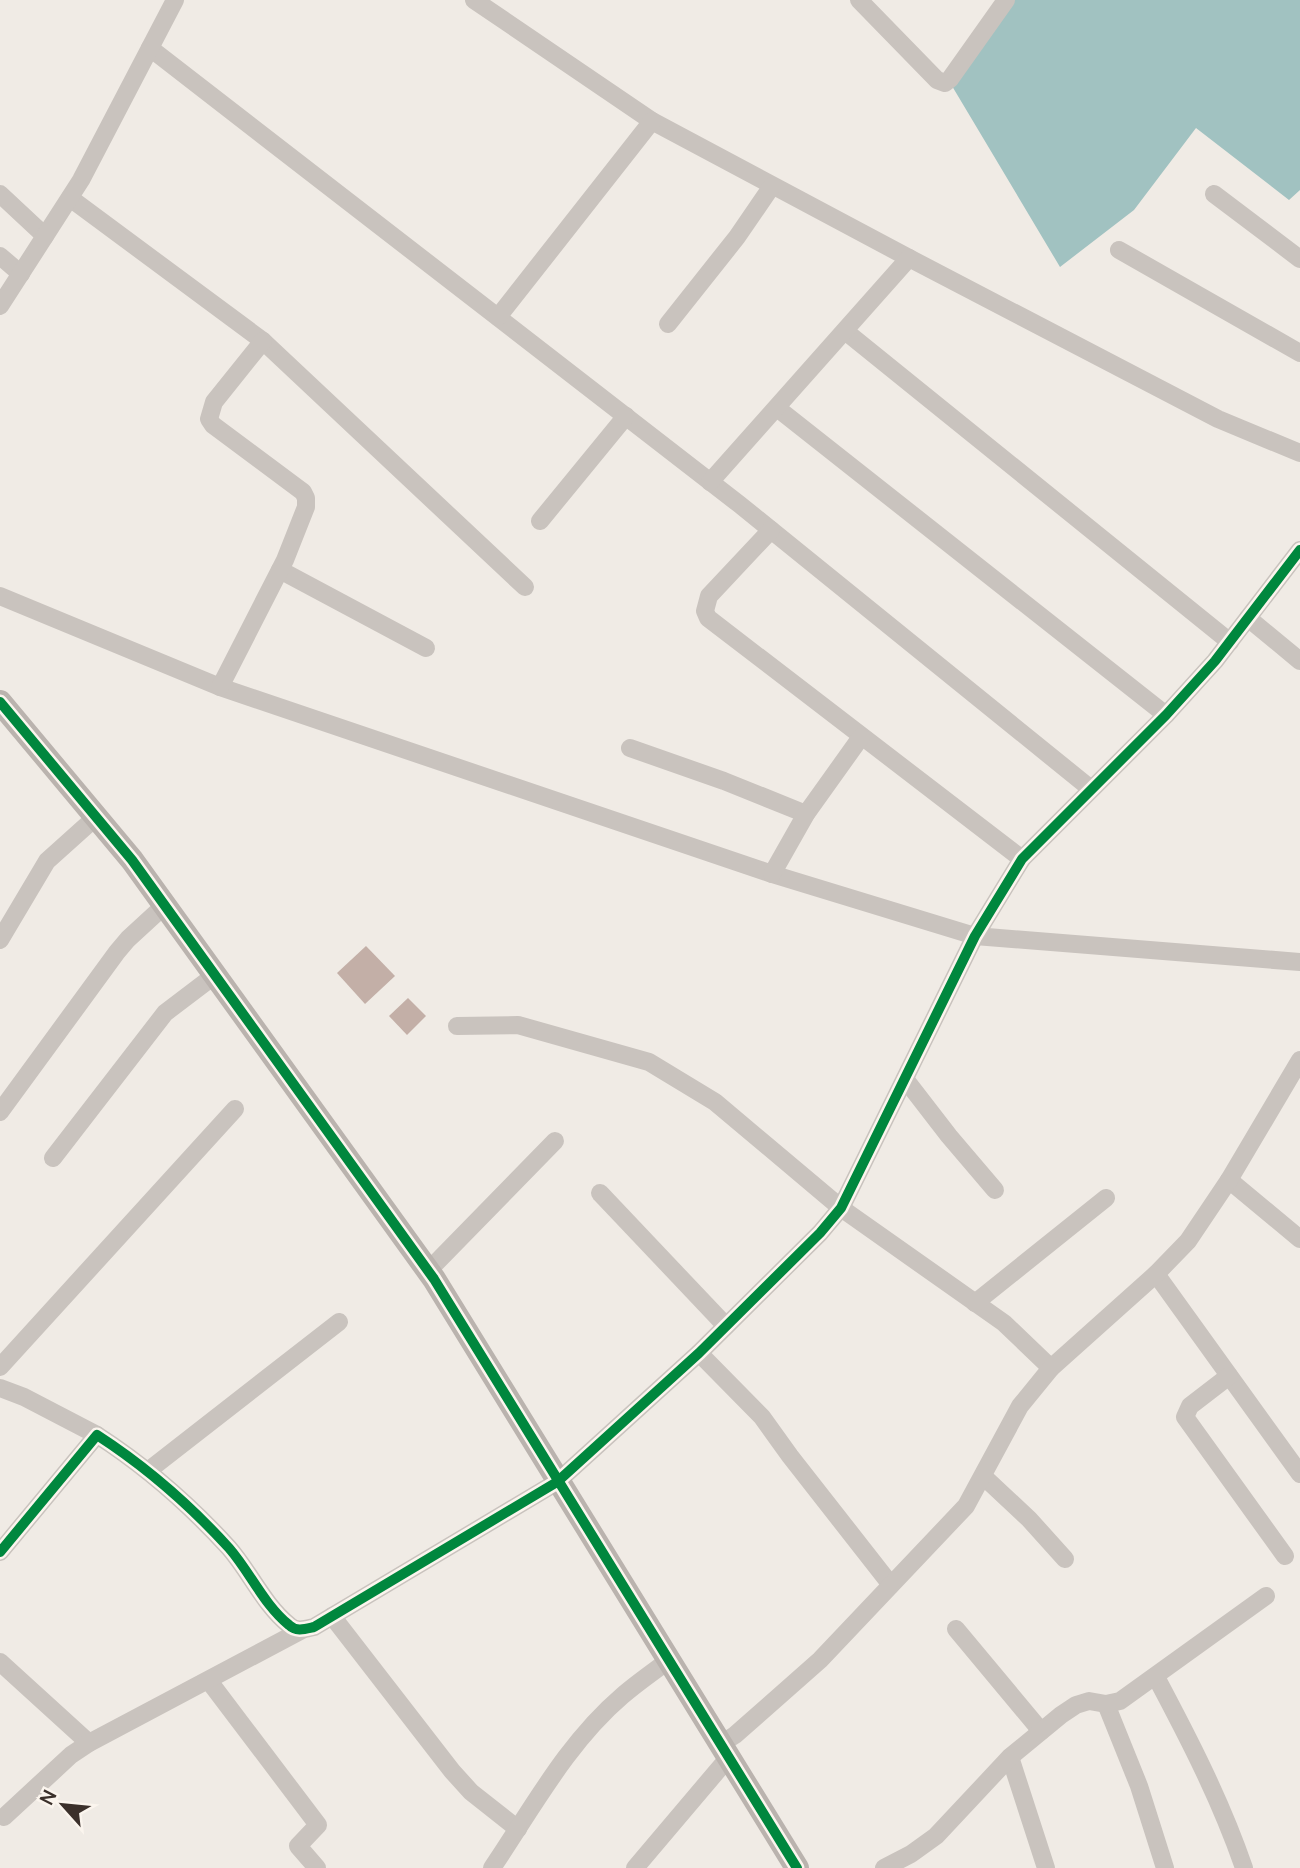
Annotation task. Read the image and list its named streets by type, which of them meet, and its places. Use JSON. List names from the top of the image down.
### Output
{
  "north": "top left"
}
